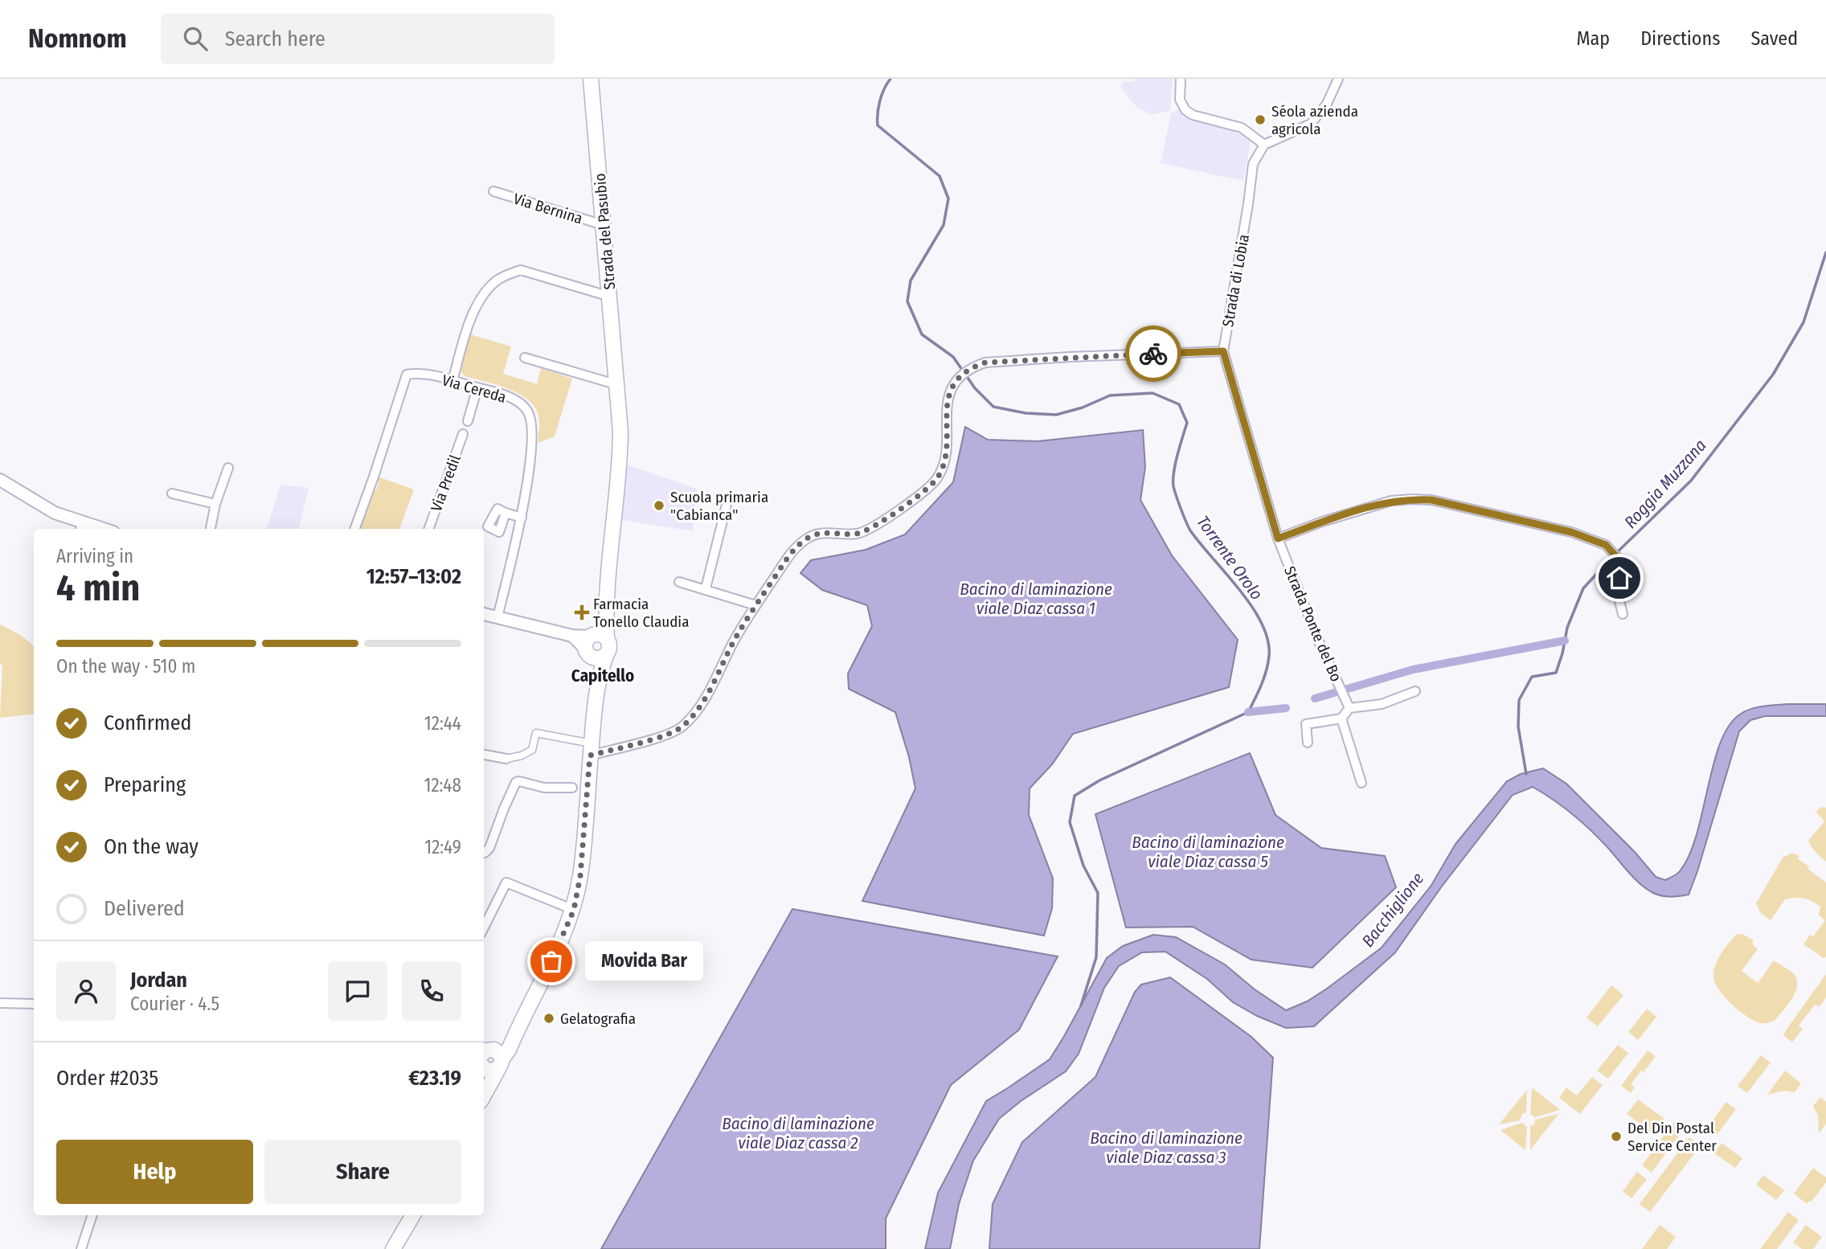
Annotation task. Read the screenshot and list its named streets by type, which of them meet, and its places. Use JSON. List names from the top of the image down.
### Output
{
  "streets": {
    "main road": ["Strada del Pasubio"],
    "street": [
      "Via Bernina",
      "Strada di Lobia",
      "Via Cereda",
      "Via Predil",
      "Strada Ponte del Bo"
    ]
  },
  "crossings": [
    ["Via Bernina", "Strada del Pasubio"],
    ["Strada di Lobia", "Strada Ponte del Bo"]
  ],
  "districts": ["Capitello"],
  "water": [
    "Roggia Muzzana",
    "Torrente Orolo",
    "Bacino di laminazione viale Diaz cassa 1",
    "Bacino di laminazione viale Diaz cassa 5",
    "Bacchiglione",
    "Bacino di laminazione viale Diaz cassa 2",
    "Bacino di laminazione viale Diaz cassa 3"
  ],
  "places": {
    "other": [
      "Séola azienda agricola",
      "Scuola primaria \"Cabianca\"",
      "Movida Bar",
      "Gelatografia",
      "Del Din Postal Service Center"
    ],
    "health": ["Farmacia Tonello Claudia"]
  },
  "page": {
    "header": "Nomnom",
    "search": "Search here",
    "nav": ["Map", "Directions", "Saved"],
    "heading": ["4 min", "Arriving in", "12:57–13:02"],
    "panel": [
      "Jordan",
      "Courier · 4.5",
      "Order #2035",
      "€23.19"
    ],
    "bar": "On the way · 510 m",
    "list": [
      ["Confirmed", "12:44"],
      ["Preparing", "12:48"],
      ["On the way", "12:49"],
      "Delivered"
    ],
    "bubble": "Movida Bar",
    "buttons": ["Help", "Share"]
  }
}
